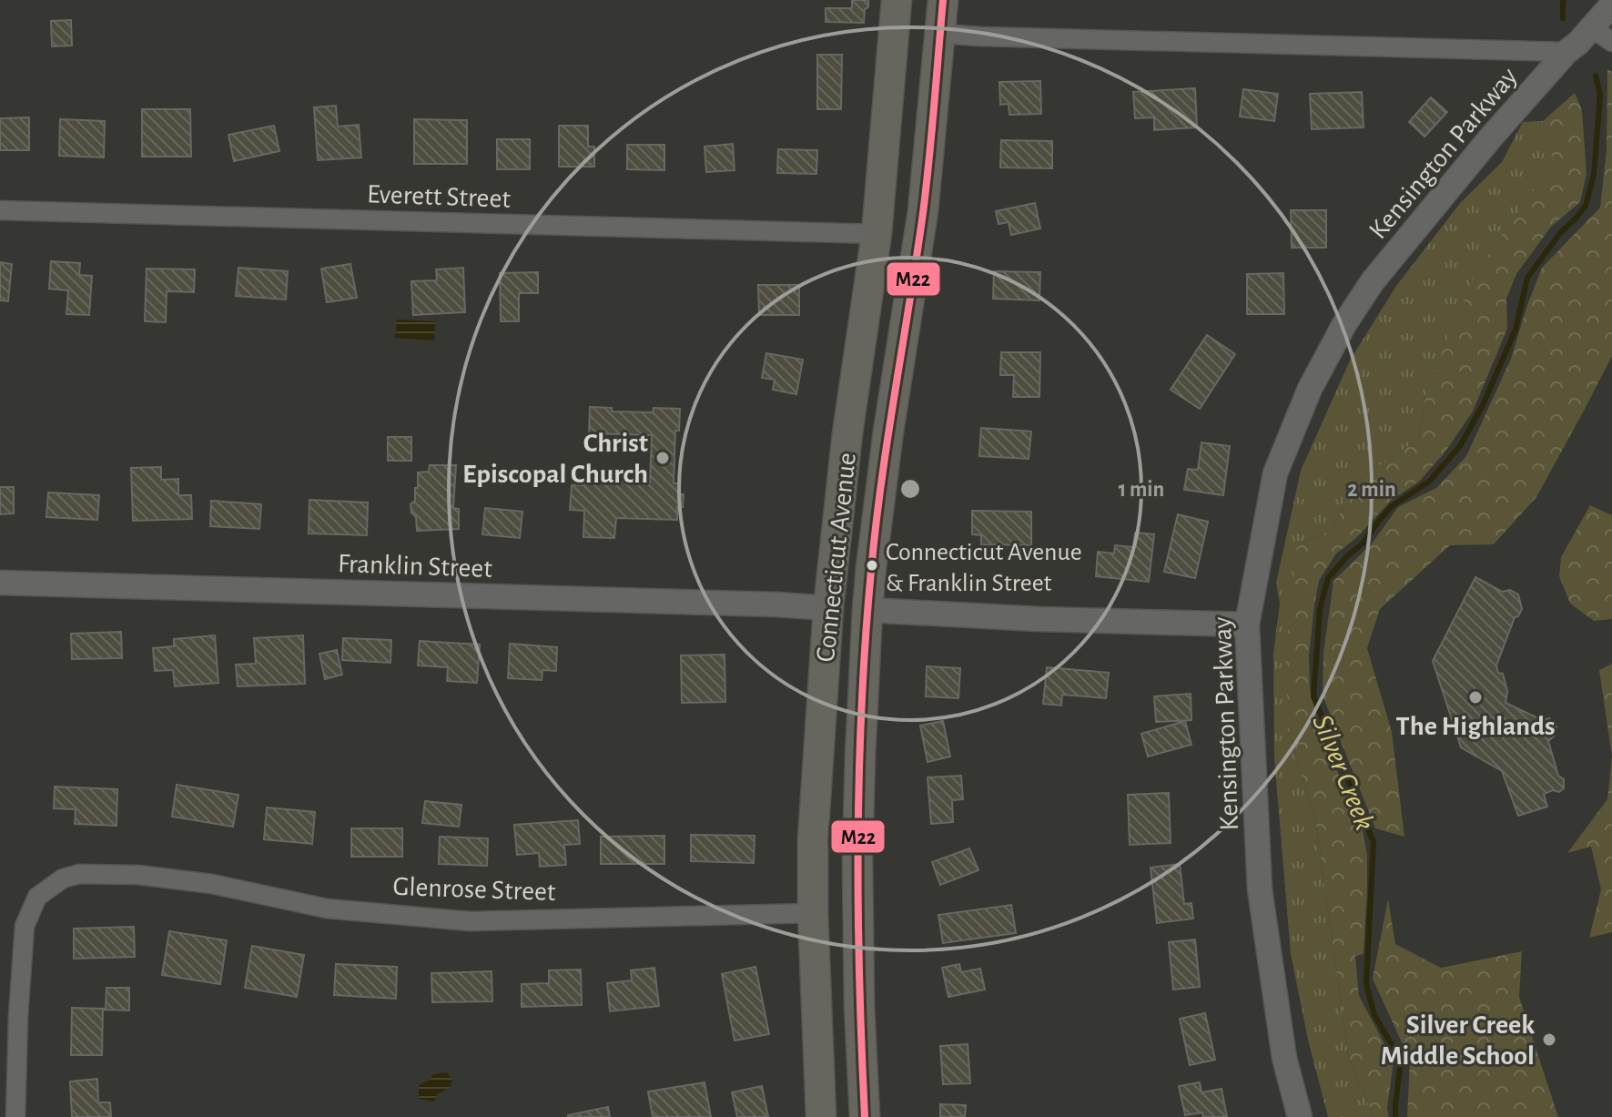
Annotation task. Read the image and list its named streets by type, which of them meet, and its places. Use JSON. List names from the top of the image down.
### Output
{
  "streets": {
    "main road": ["Connecticut Avenue"],
    "street": [
      "Kensington Parkway",
      "Everett Street",
      "Franklin Street",
      "Glenrose Street"
    ]
  },
  "crossings": [
    ["Everett Street", "Connecticut Avenue"],
    ["Connecticut Avenue", "Franklin Street"],
    ["Connecticut Avenue", "Glenrose Street"]
  ],
  "water": ["Silver Creek"],
  "places": [
    "Christ Episcopal Church",
    "Connecticut Avenue & Franklin Street",
    "The Highlands",
    "Silver Creek Middle School"
  ],
  "lines": ["transit line M22"],
  "rings": ["1 min", "2 min"]
}
